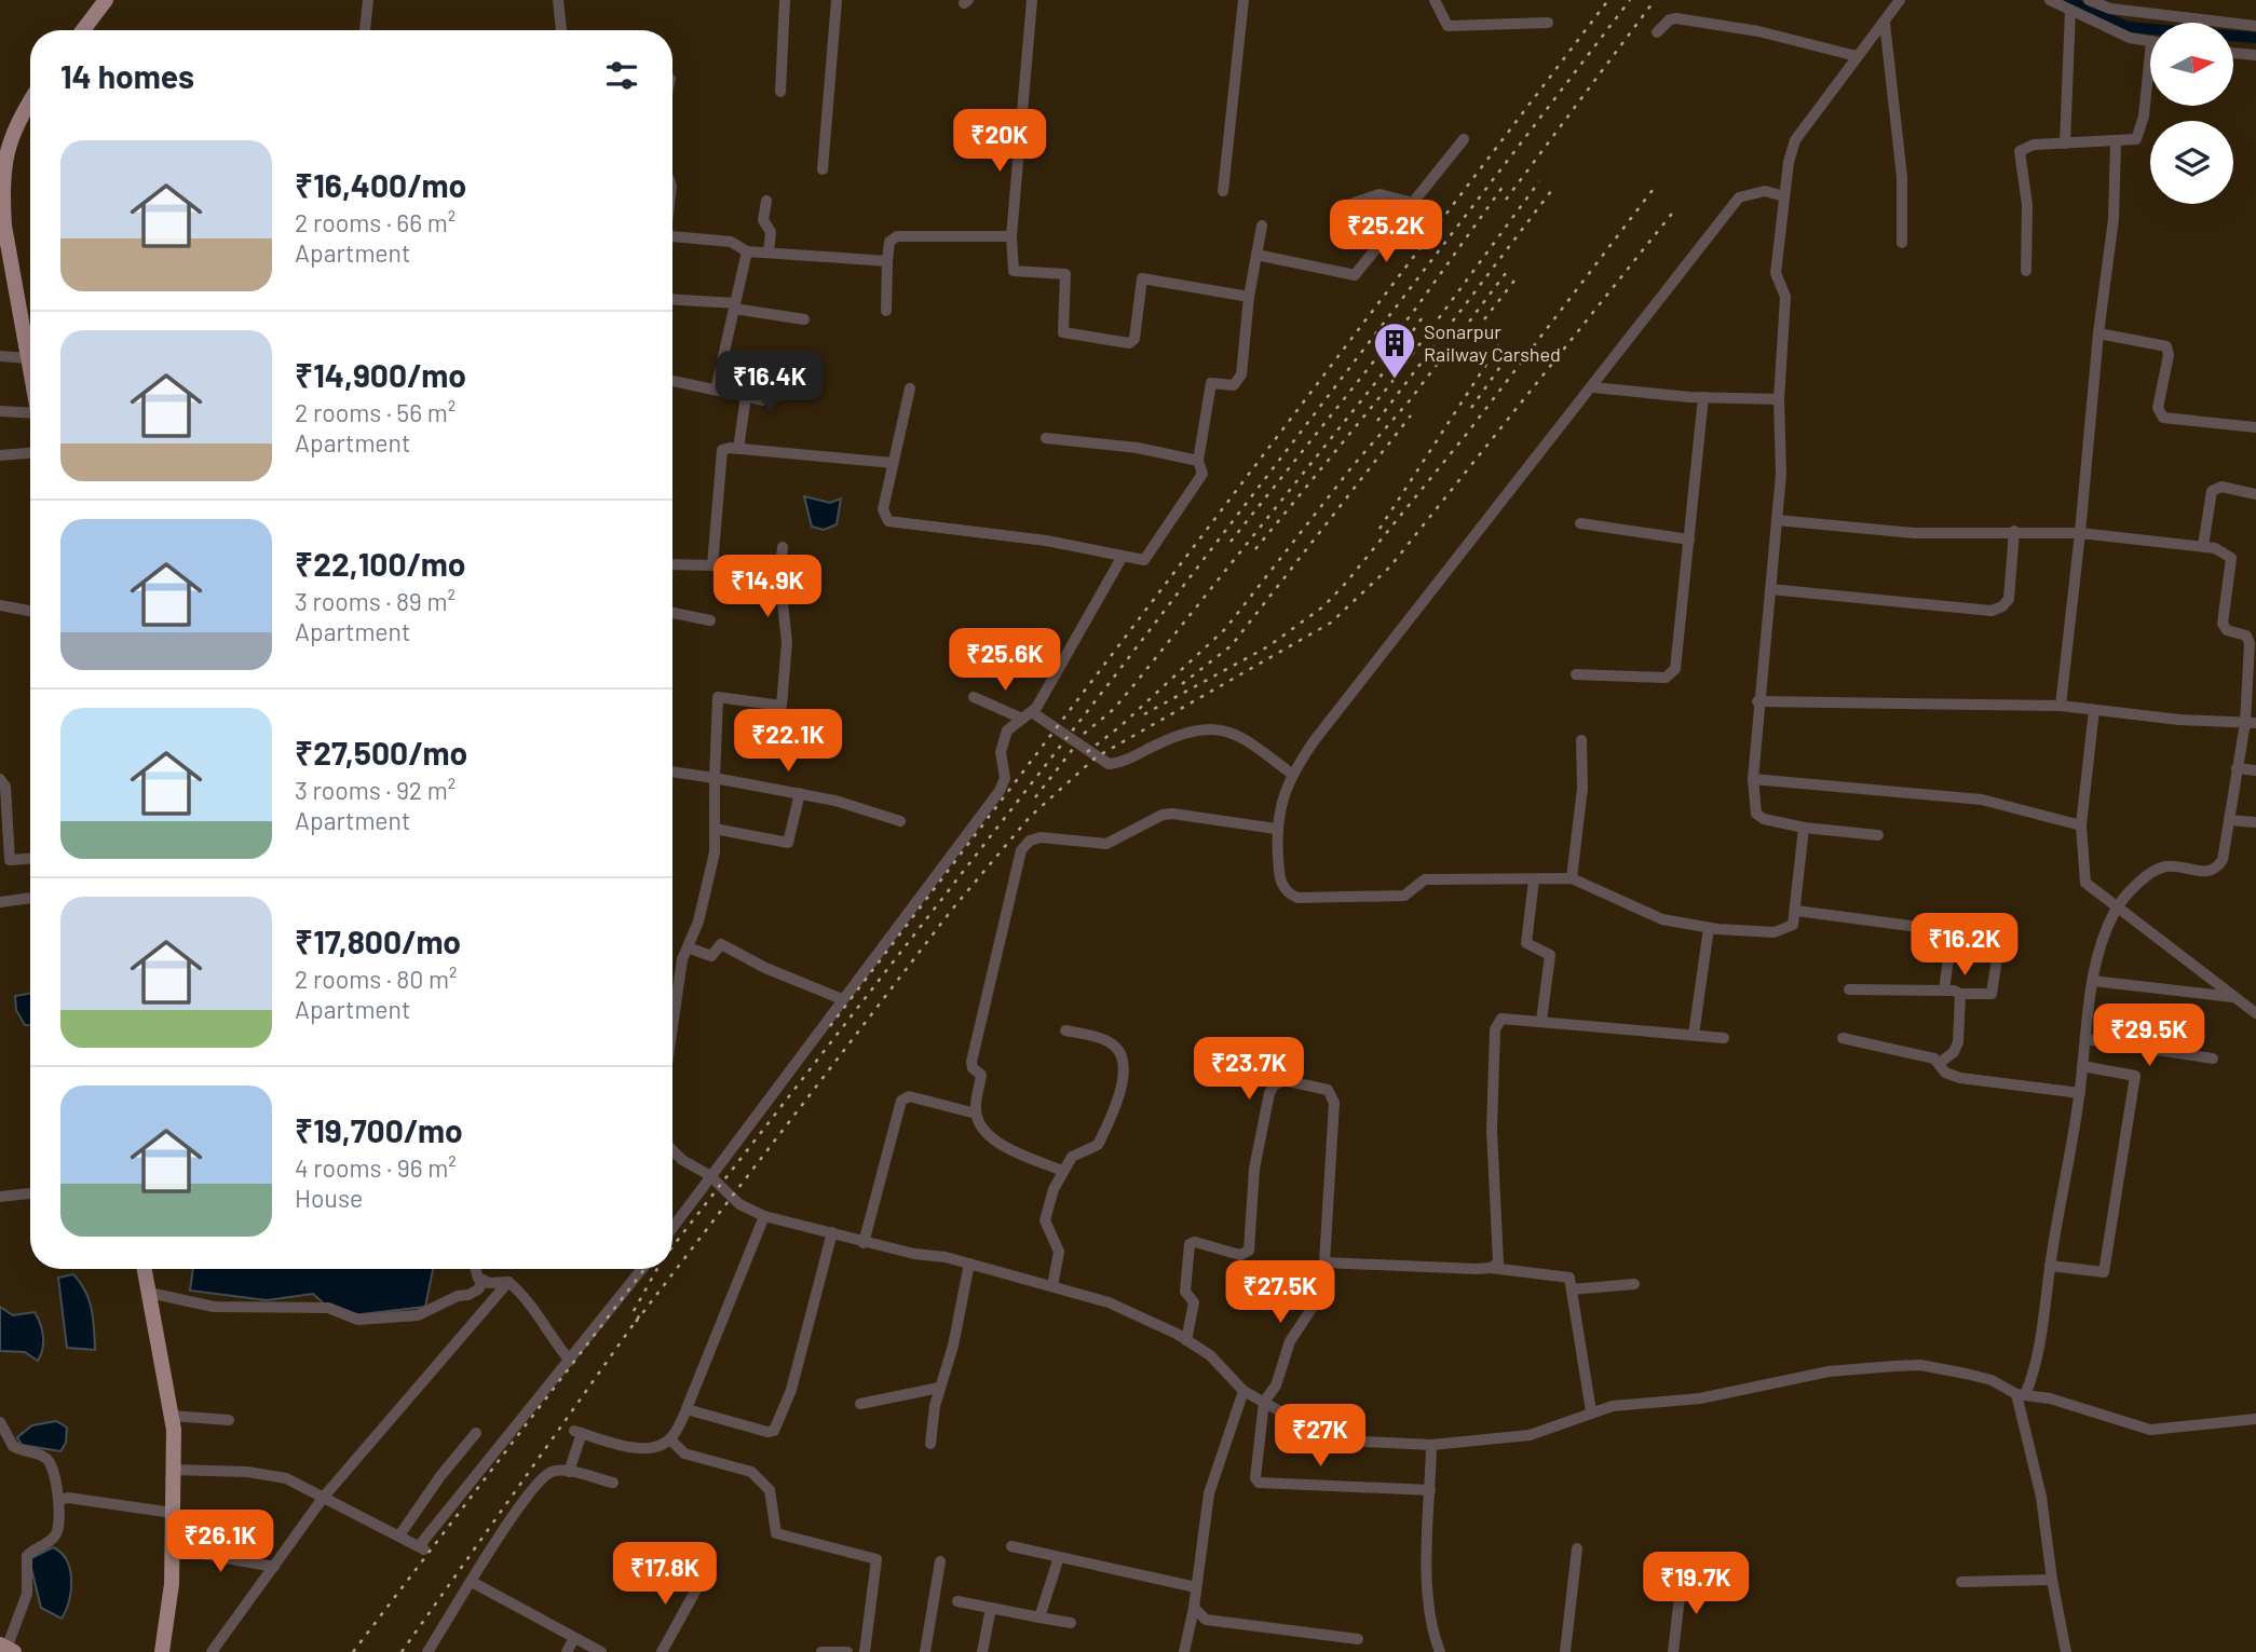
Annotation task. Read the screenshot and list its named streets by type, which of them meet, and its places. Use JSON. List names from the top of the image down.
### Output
{
  "places": {
    "building": ["Sonarpur Railway Carshed"]
  },
  "north": "right",
  "page": {
    "heading": "14 homes",
    "price": [
      "₹20K",
      "₹25.2K",
      "₹16.4K",
      "₹14.9K",
      "₹25.6K",
      "₹22.1K",
      "₹16.2K",
      "₹29.5K",
      "₹23.7K",
      "₹27.5K",
      "₹27K",
      "₹26.1K",
      "₹17.8K",
      "₹19.7K"
    ],
    "list": [
      {
        "name": "₹16,400/mo",
        "note": "2 rooms · 66 m² · Apartment"
      },
      {
        "name": "₹14,900/mo",
        "note": "2 rooms · 56 m² · Apartment"
      },
      {
        "name": "₹22,100/mo",
        "note": "3 rooms · 89 m² · Apartment"
      },
      {
        "name": "₹27,500/mo",
        "note": "3 rooms · 92 m² · Apartment"
      },
      {
        "name": "₹17,800/mo",
        "note": "2 rooms · 80 m² · Apartment"
      },
      {
        "name": "₹19,700/mo",
        "note": "4 rooms · 96 m² · House"
      }
    ]
  }
}
